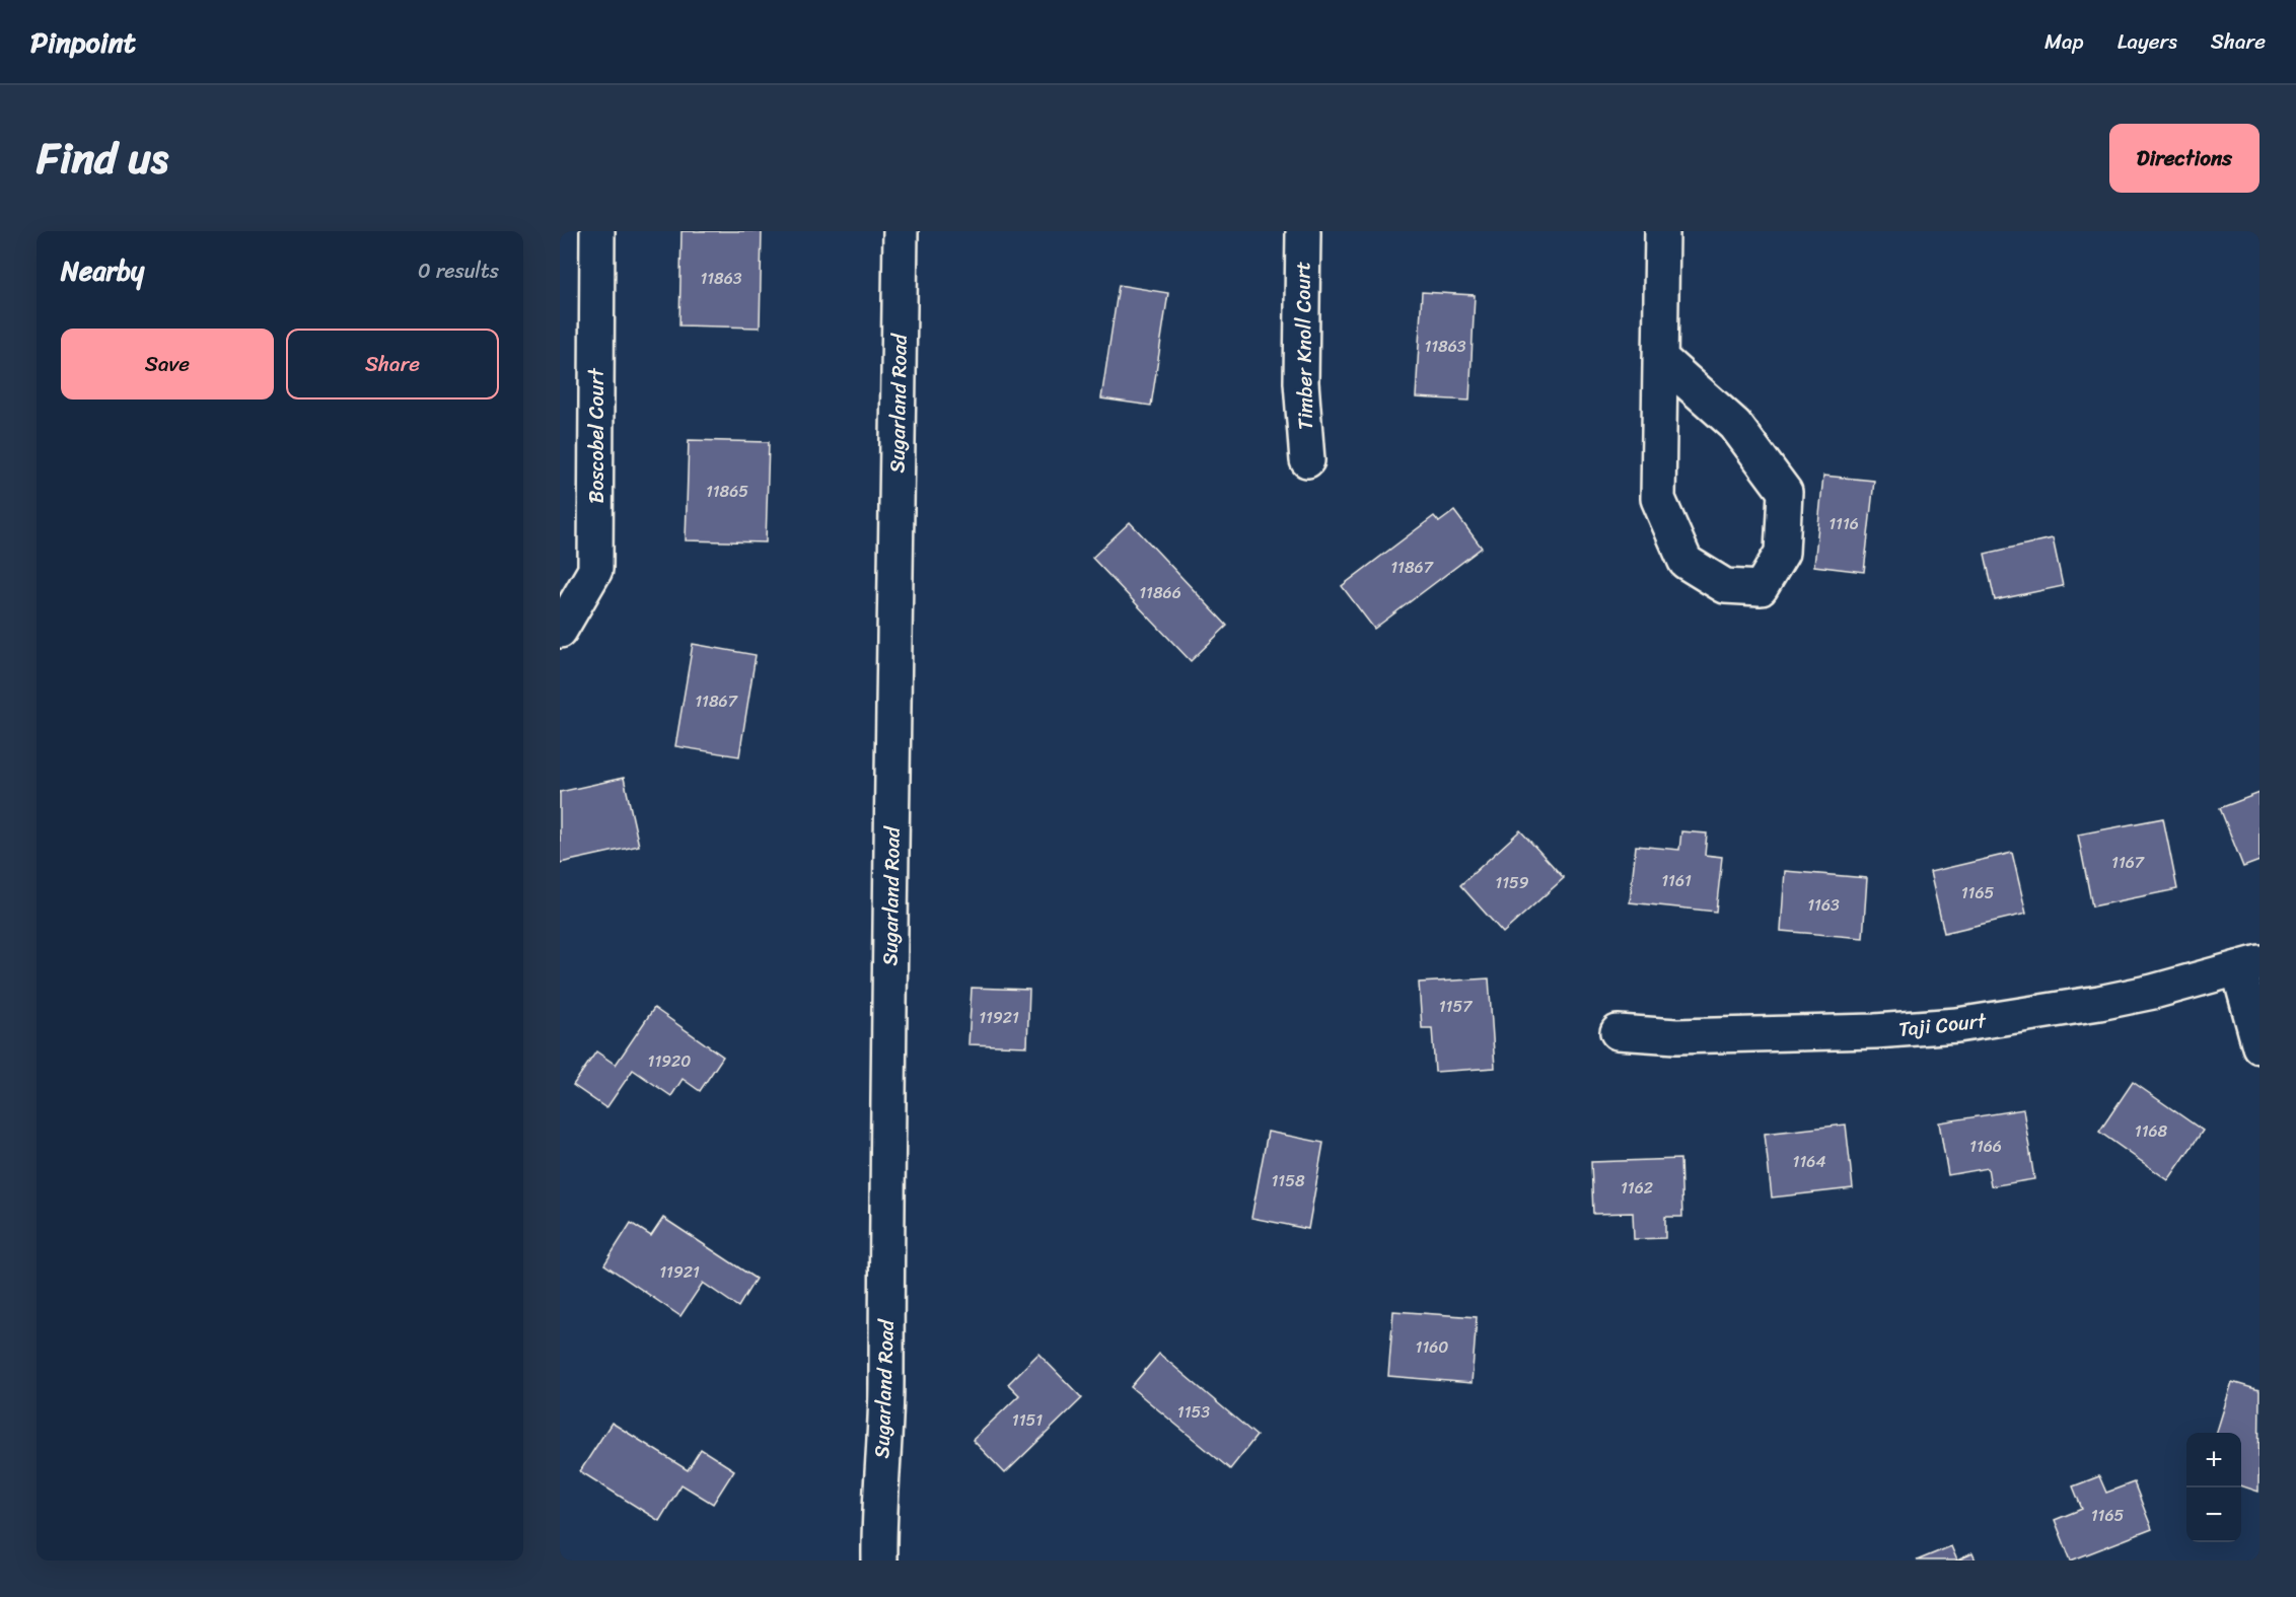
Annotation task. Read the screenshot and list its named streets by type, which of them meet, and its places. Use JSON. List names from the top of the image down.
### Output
{
  "streets": {
    "street": [
      "Timber Knoll Court",
      "Sugarland Road",
      "Boscobel Court",
      "Taji Court"
    ]
  },
  "house_numbers": [
    "11863",
    "11863",
    "11865",
    "1116",
    "11867",
    "11866",
    "11867",
    "1167",
    "1161",
    "1159",
    "1165",
    "1163",
    "1157",
    "11921",
    "11920",
    "1168",
    "1166",
    "1164",
    "1158",
    "1162",
    "11921",
    "1160",
    "1153",
    "1151",
    "1165"
  ],
  "page": {
    "header": "Pinpoint",
    "nav": ["Map", "Layers", "Share"],
    "title": "Find us",
    "buttons": [
      "Directions",
      ["Save", "Share"]
    ],
    "heading": ["Nearby", "0 results"],
    "map_buttons": ["+", "−"]
  }
}
